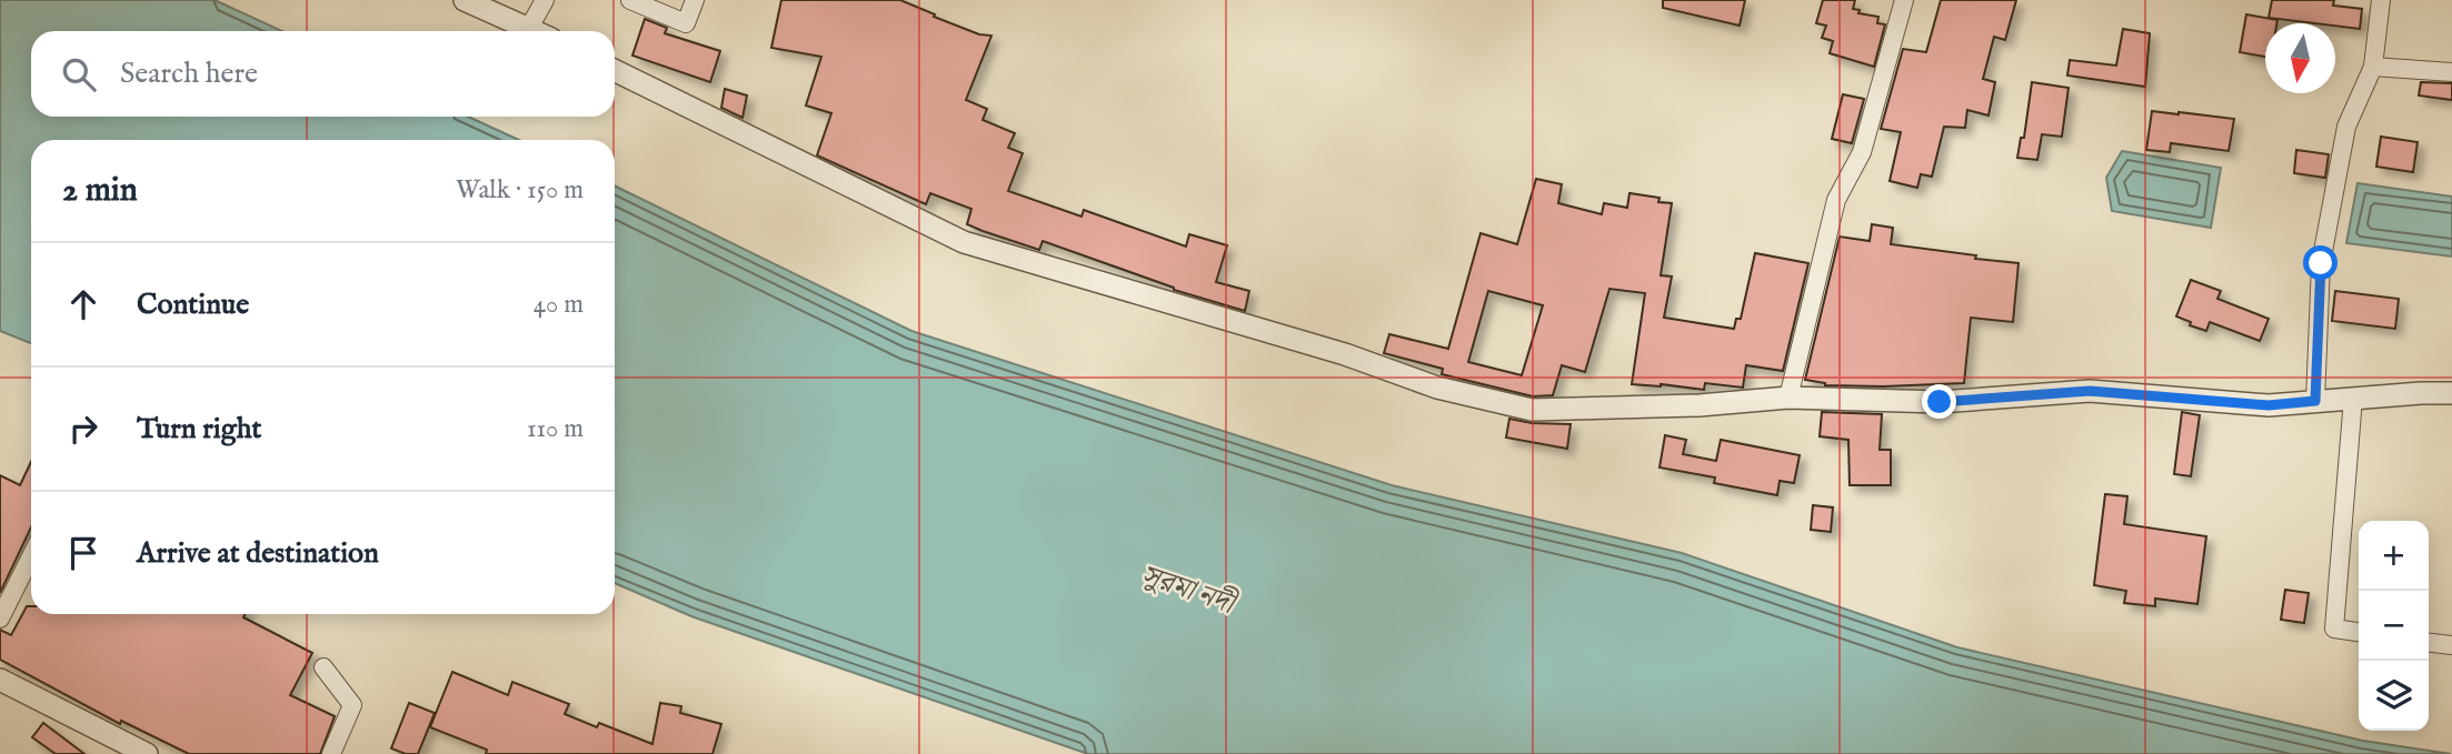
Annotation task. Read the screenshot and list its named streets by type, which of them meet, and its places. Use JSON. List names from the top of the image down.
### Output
{
  "water": ["সুরমা নদী"],
  "north": "bottom",
  "page": {
    "search": "Search here",
    "heading": ["2 min", "Walk · 150 m"],
    "list": [
      ["Continue", "40 m"],
      ["Turn right", "110 m"],
      "Arrive at destination"
    ],
    "map_buttons": ["+", "−"]
  }
}
